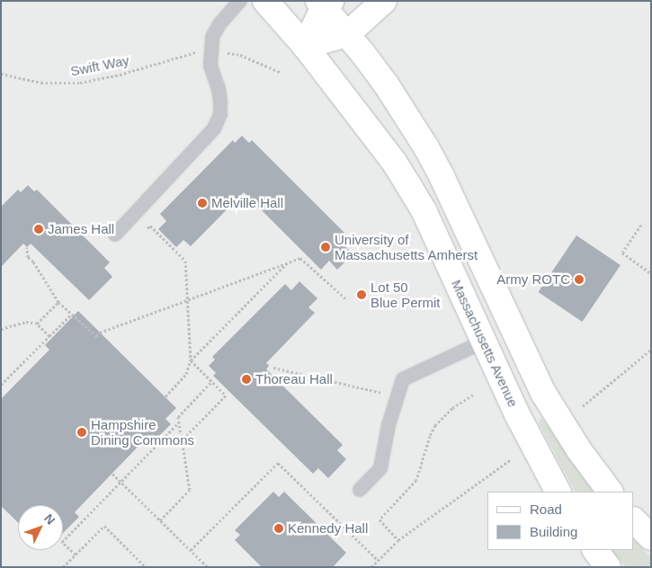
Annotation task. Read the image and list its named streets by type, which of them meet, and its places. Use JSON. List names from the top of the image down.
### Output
{
  "streets": {
    "main road": ["Massachusetts Avenue"],
    "path": ["Swift Way"]
  },
  "places": [
    "Melville Hall",
    "James Hall",
    "University of Massachusetts Amherst",
    "Army ROTC",
    "Lot 50 Blue Permit",
    "Thoreau Hall",
    "Hampshire Dining Commons",
    "Kennedy Hall"
  ],
  "legend": ["Road", "Building"],
  "north": "top right"
}
